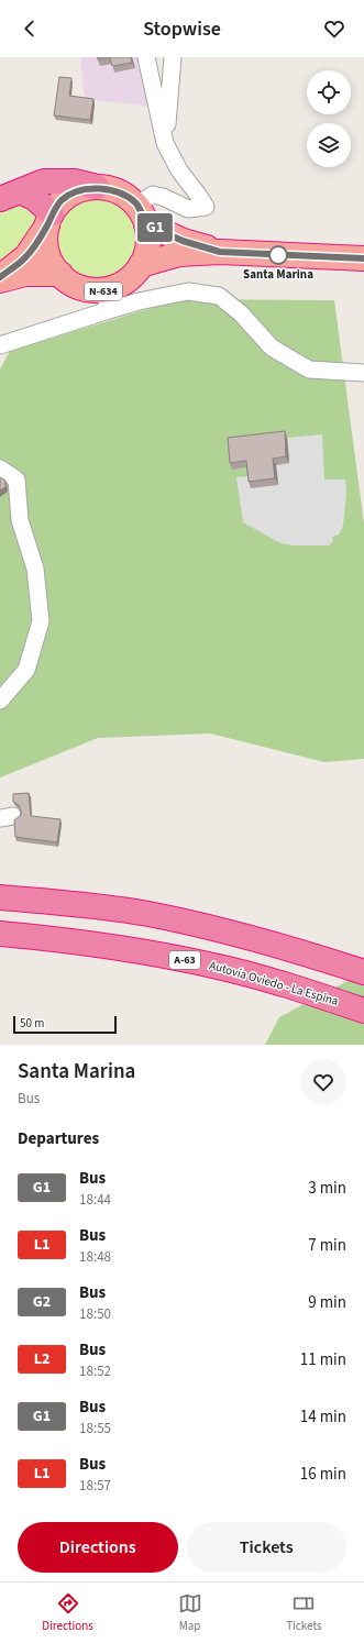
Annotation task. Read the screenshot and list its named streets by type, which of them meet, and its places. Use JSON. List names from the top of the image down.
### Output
{
  "streets": {
    "highway": ["N-634", "A-63", "Autovía Oviedo - La Espina"]
  },
  "places": ["Santa Marina"],
  "lines": ["bus line G1"],
  "scale_bar": "50 m",
  "page": {
    "header": "Stopwise",
    "on_map": "G1",
    "scale": "50 m",
    "heading": [
      ["Santa Marina", "Bus"],
      "Departures"
    ],
    "list": [
      {
        "mark": "G1",
        "name": "Bus",
        "note": "18:44",
        "value": "3 min"
      },
      {
        "mark": "L1",
        "name": "Bus",
        "note": "18:48",
        "value": "7 min"
      },
      {
        "mark": "G2",
        "name": "Bus",
        "note": "18:50",
        "value": "9 min"
      },
      {
        "mark": "L2",
        "name": "Bus",
        "note": "18:52",
        "value": "11 min"
      },
      {
        "mark": "G1",
        "name": "Bus",
        "note": "18:55",
        "value": "14 min"
      },
      {
        "mark": "L1",
        "name": "Bus",
        "note": "18:57",
        "value": "16 min"
      }
    ],
    "buttons": ["Directions", "Tickets"],
    "tabs": ["Directions", "Map", "Tickets"]
  }
}
